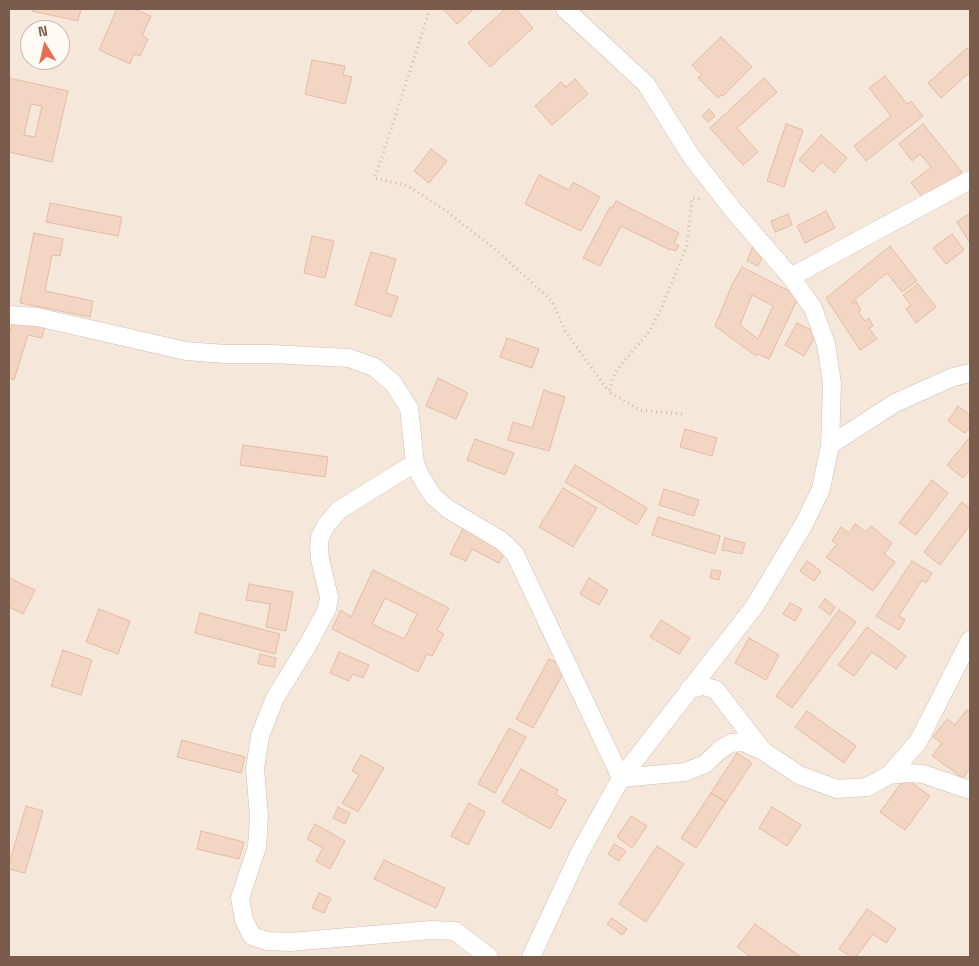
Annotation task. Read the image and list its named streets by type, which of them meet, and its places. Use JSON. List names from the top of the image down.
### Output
{
  "north": "top"
}
